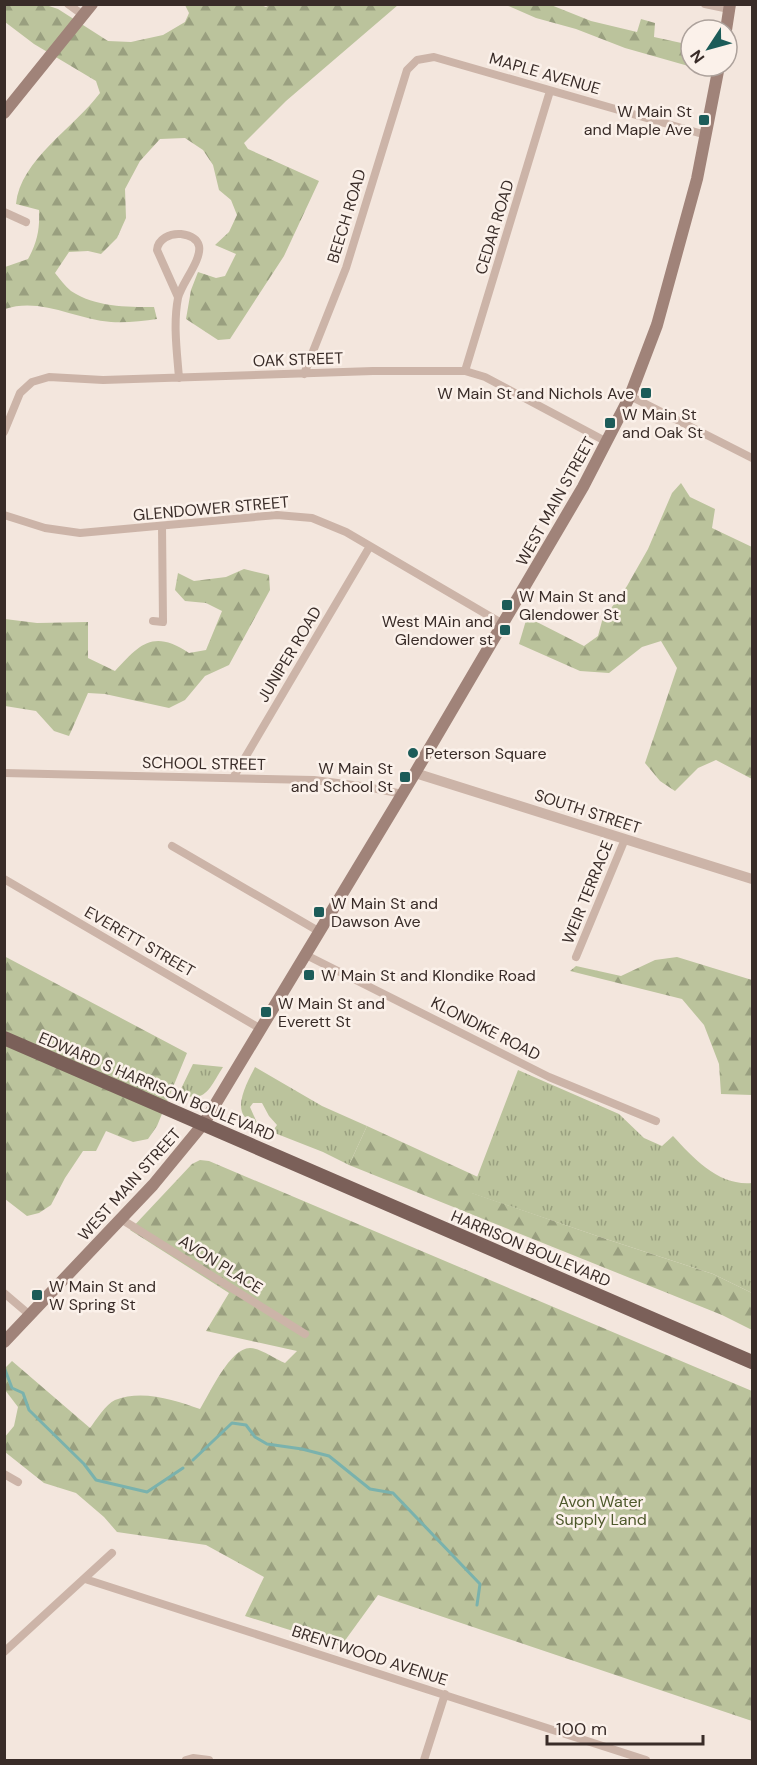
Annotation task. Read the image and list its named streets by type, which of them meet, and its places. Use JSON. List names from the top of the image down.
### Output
{
  "streets": {
    "main road": ["WEST MAIN STREET", "EDWARD S HARRISON BOULEVARD", "HARRISON BOULEVARD"],
    "street": [
      "MAPLE AVENUE",
      "BEECH ROAD",
      "CEDAR ROAD",
      "OAK STREET",
      "GLENDOWER STREET",
      "JUNIPER ROAD",
      "SCHOOL STREET",
      "SOUTH STREET",
      "WEIR TERRACE",
      "EVERETT STREET",
      "KLONDIKE ROAD",
      "AVON PLACE",
      "BRENTWOOD AVENUE"
    ]
  },
  "crossings": [
    ["MAPLE AVENUE", "BEECH ROAD"],
    ["MAPLE AVENUE", "CEDAR ROAD"],
    ["MAPLE AVENUE", "WEST MAIN STREET"],
    ["BEECH ROAD", "OAK STREET"],
    ["CEDAR ROAD", "OAK STREET"],
    ["OAK STREET", "WEST MAIN STREET"],
    ["WEST MAIN STREET", "GLENDOWER STREET"],
    ["WEST MAIN STREET", "SCHOOL STREET"],
    ["WEST MAIN STREET", "SOUTH STREET"],
    ["WEST MAIN STREET", "EVERETT STREET"],
    ["WEST MAIN STREET", "KLONDIKE ROAD"],
    ["WEST MAIN STREET", "EDWARD S HARRISON BOULEVARD"],
    ["WEST MAIN STREET", "AVON PLACE"],
    ["GLENDOWER STREET", "JUNIPER ROAD"],
    ["JUNIPER ROAD", "SCHOOL STREET"],
    ["SOUTH STREET", "WEIR TERRACE"],
    ["EDWARD S HARRISON BOULEVARD", "HARRISON BOULEVARD"]
  ],
  "parks": ["Avon Water Supply Land"],
  "places": {
    "transit": [
      "W Main St and Maple Ave",
      "W Main St and Nichols Ave",
      "W Main St and Oak St",
      "W Main St and Glendower St",
      "West MAin and Glendower st",
      "W Main St and School St",
      "W Main St and Dawson Ave",
      "W Main St and Klondike Road",
      "W Main St and Everett St",
      "W Main St and W Spring St"
    ],
    "other": ["Peterson Square"]
  },
  "scale_bar": "100 m",
  "north": "bottom left"
}
